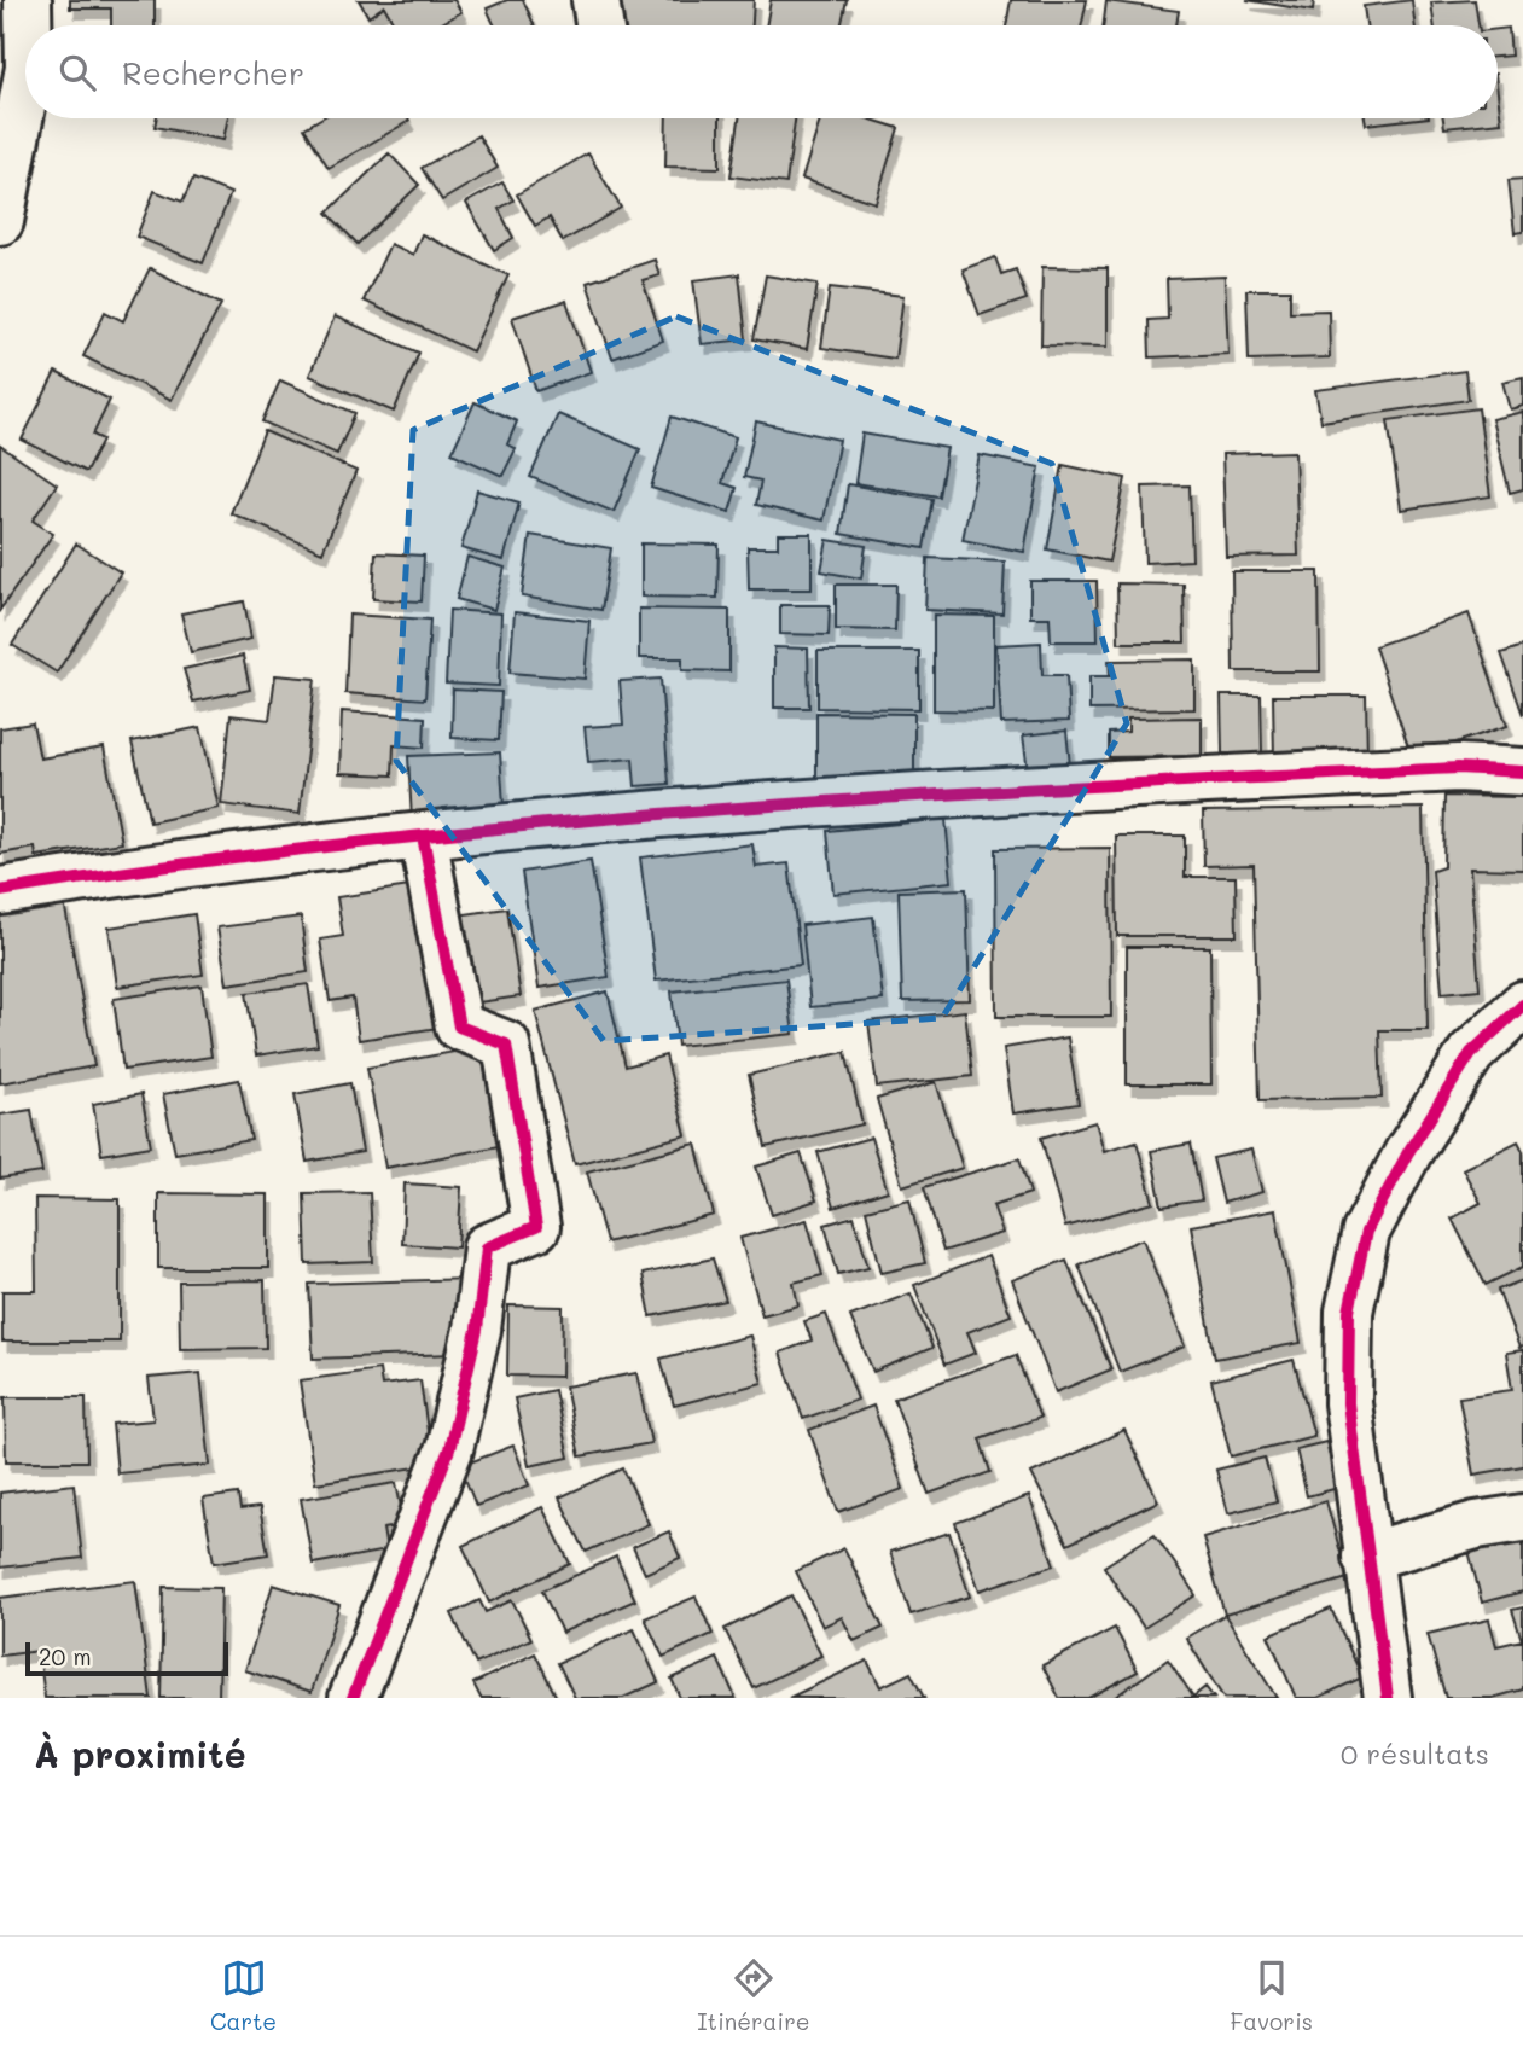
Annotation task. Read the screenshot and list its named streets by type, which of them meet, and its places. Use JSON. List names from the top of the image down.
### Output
{
  "scale_bar": "20 m",
  "page": {
    "search": "Rechercher",
    "scale": "20 m",
    "heading": ["À proximité", "0 résultats"],
    "nav": ["Carte", "Itinéraire", "Favoris"]
  }
}
